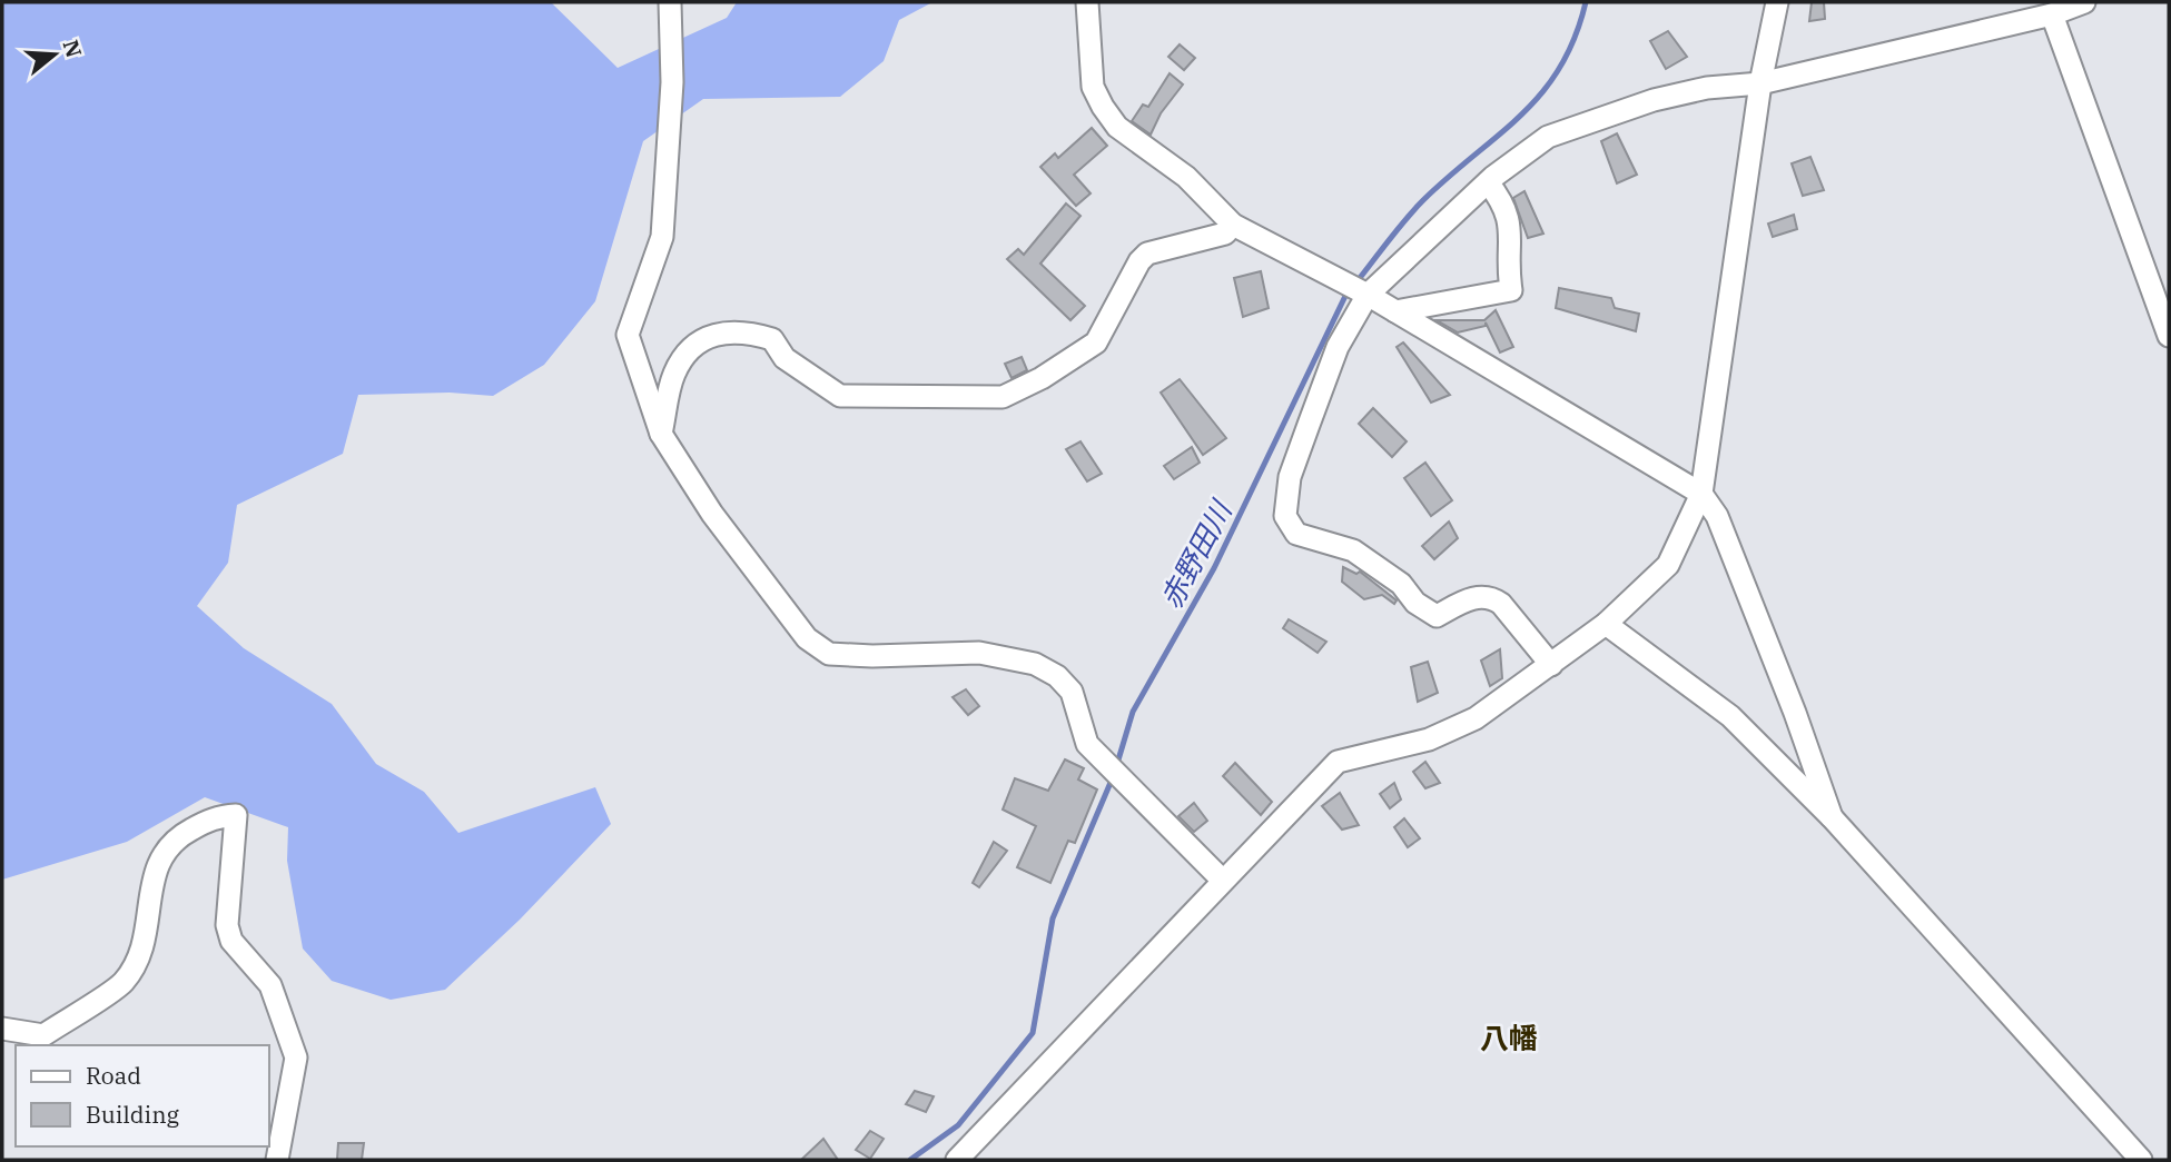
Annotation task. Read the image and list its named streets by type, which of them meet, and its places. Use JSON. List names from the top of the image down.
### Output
{
  "districts": ["八幡"],
  "water": ["赤野田川"],
  "legend": ["Road", "Building"],
  "north": "right"
}
